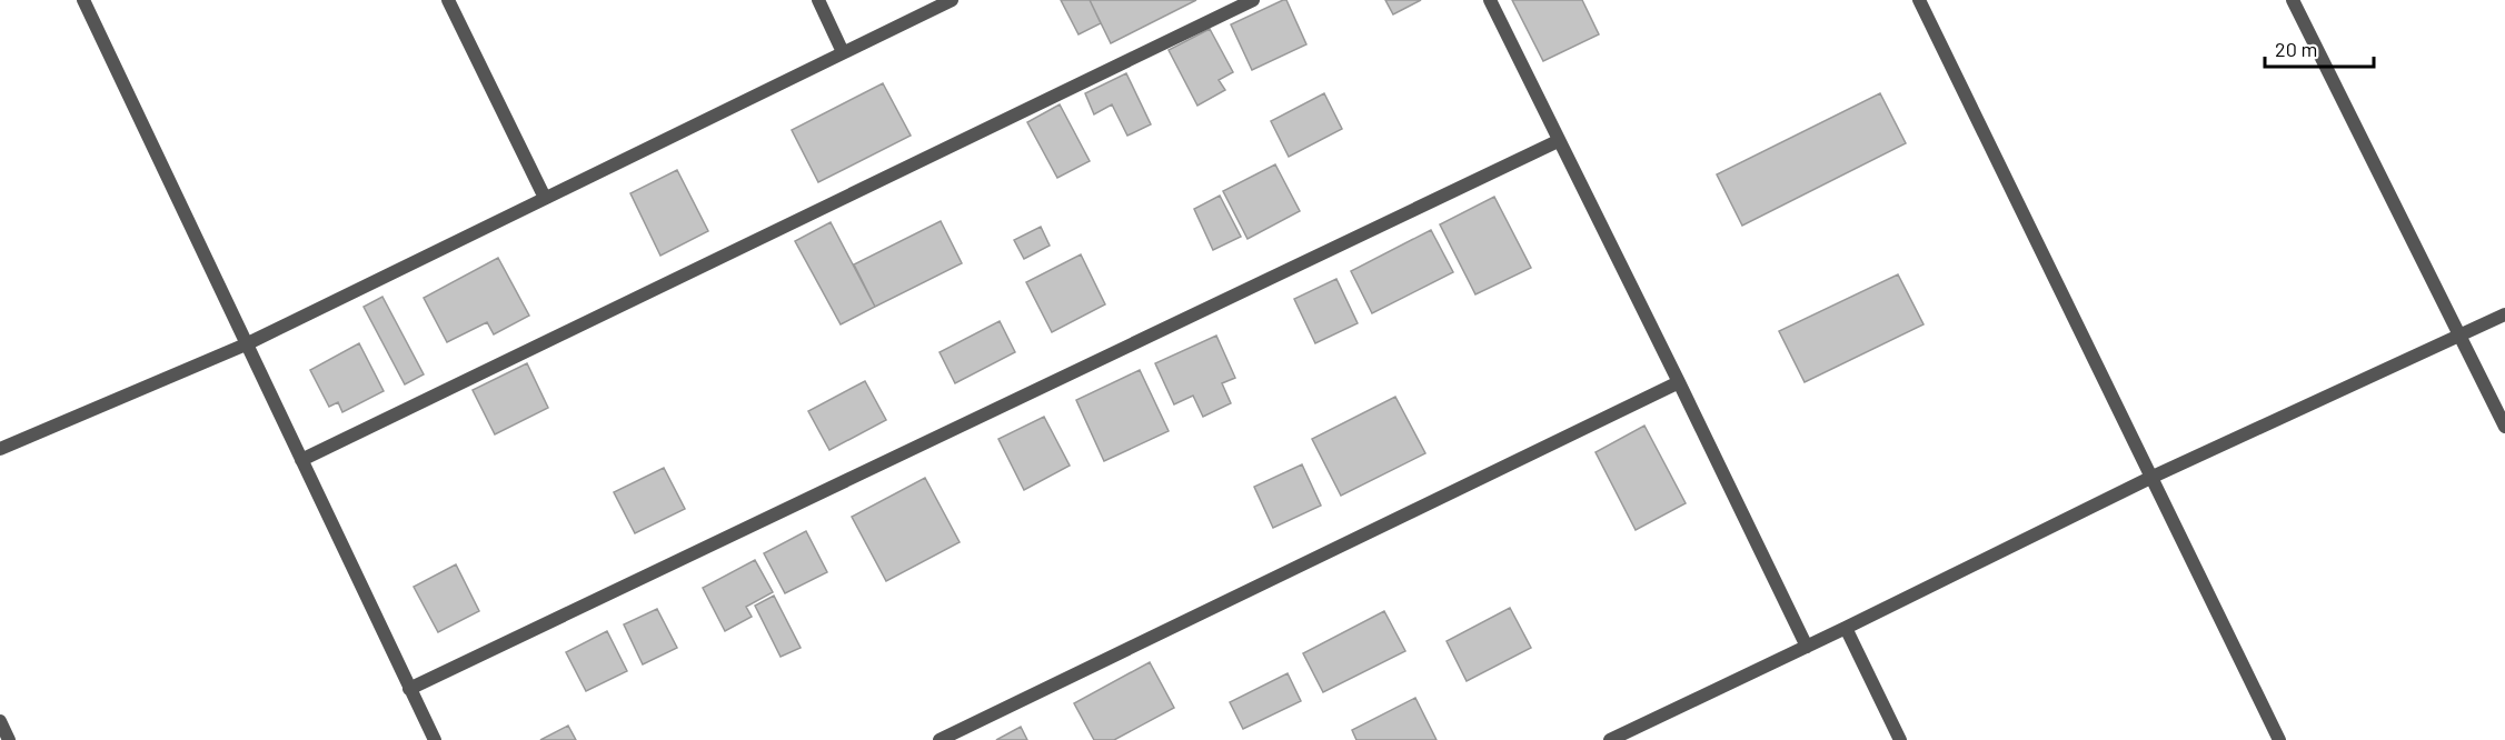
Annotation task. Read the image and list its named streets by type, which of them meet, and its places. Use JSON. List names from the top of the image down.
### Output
{
  "scale_bar": "20 m"
}
